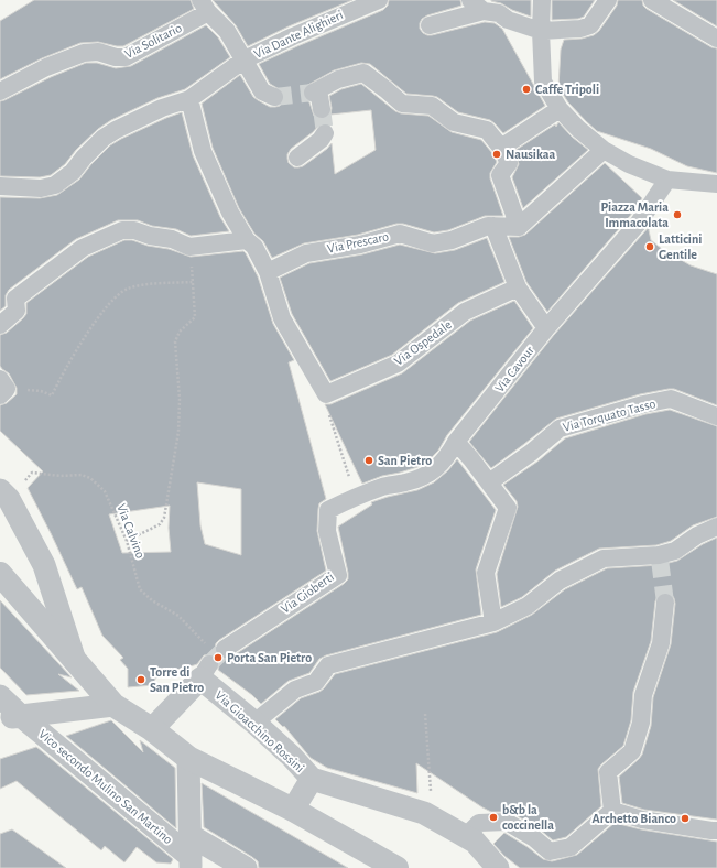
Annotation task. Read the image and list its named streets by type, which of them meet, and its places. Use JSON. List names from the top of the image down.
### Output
{
  "streets": {
    "street": [
      "Via Dante Alighieri",
      "Via Solitario",
      "Via Prescaro",
      "Via Ospedale",
      "Via Cavour",
      "Via Torquato Tasso",
      "Via Gioberti",
      "Via Gioacchino Rossini",
      "Vico secondo Mulino San Martino"
    ],
    "path": ["Via Calvino"]
  },
  "crossings": [
    ["Via Cavour", "Via Gioberti"],
    ["Via Calvino", "Via Gioberti"]
  ],
  "places": [
    "Caffe Tripoli",
    "Nausikaa",
    "Piazza Maria Immacolata",
    "Latticini Gentile",
    "San Pietro",
    "Porta San Pietro",
    "Torre di San Pietro",
    "b&b la coccinella",
    "Archetto Bianco"
  ]
}
